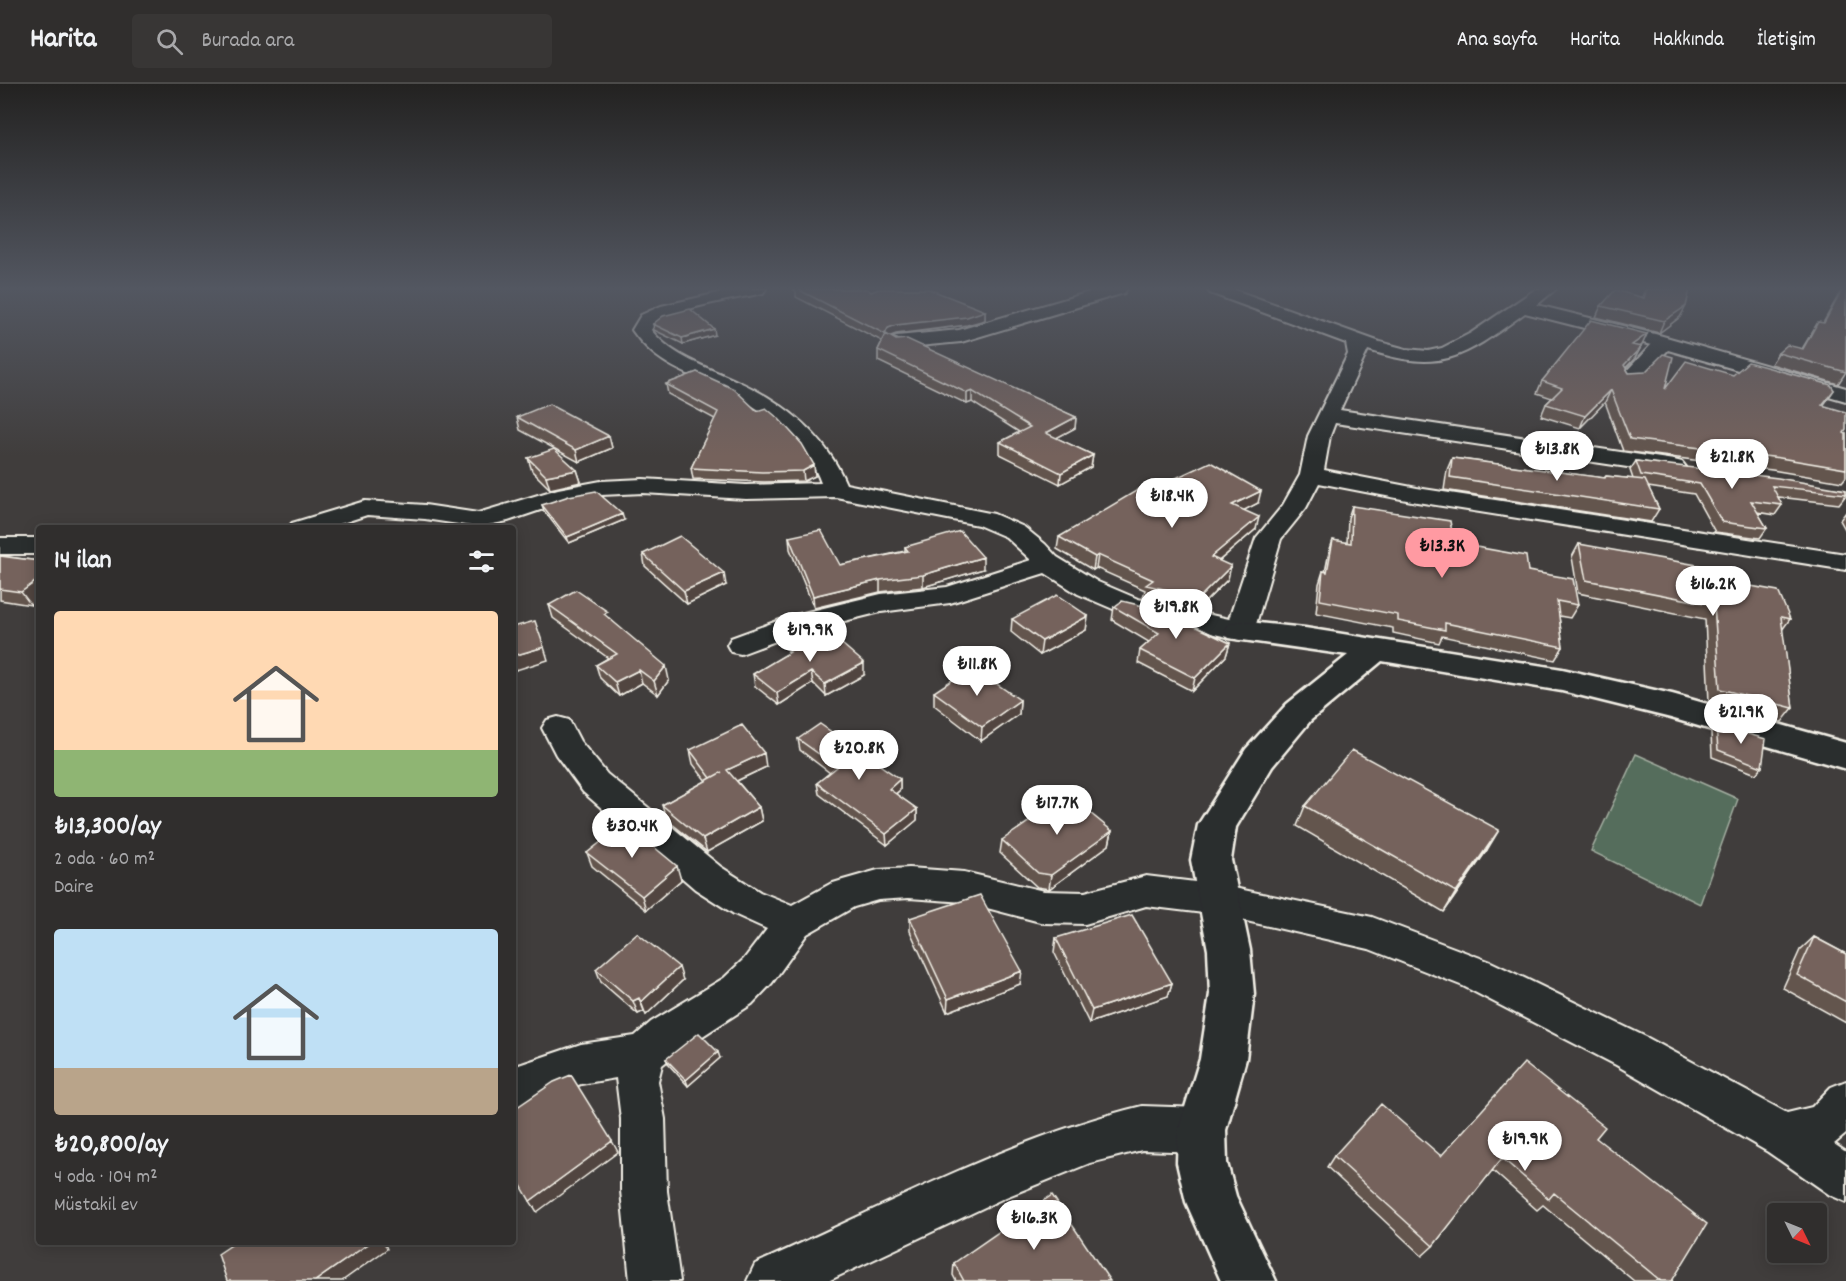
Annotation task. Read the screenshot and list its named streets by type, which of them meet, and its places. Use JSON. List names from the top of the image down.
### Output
{
  "north": "bottom right",
  "page": {
    "header": "Harita",
    "search": "Burada ara",
    "nav": [
      "Ana sayfa",
      "Harita",
      "Hakkında",
      "İletişim"
    ],
    "price": [
      "₺13.8K",
      "₺21.8K",
      "₺18.4K",
      "₺13.3K",
      "₺16.2K",
      "₺19.8K",
      "₺19.9K",
      "₺11.8K",
      "₺21.9K",
      "₺20.8K",
      "₺17.7K",
      "₺30.4K",
      "₺19.9K",
      "₺16.3K"
    ],
    "heading": "14 ilan",
    "list": [
      {
        "name": "₺13,300/ay",
        "note": "2 oda · 60 m² · Daire"
      },
      {
        "name": "₺20,800/ay",
        "note": "4 oda · 104 m² · Müstakil ev"
      }
    ]
  }
}
